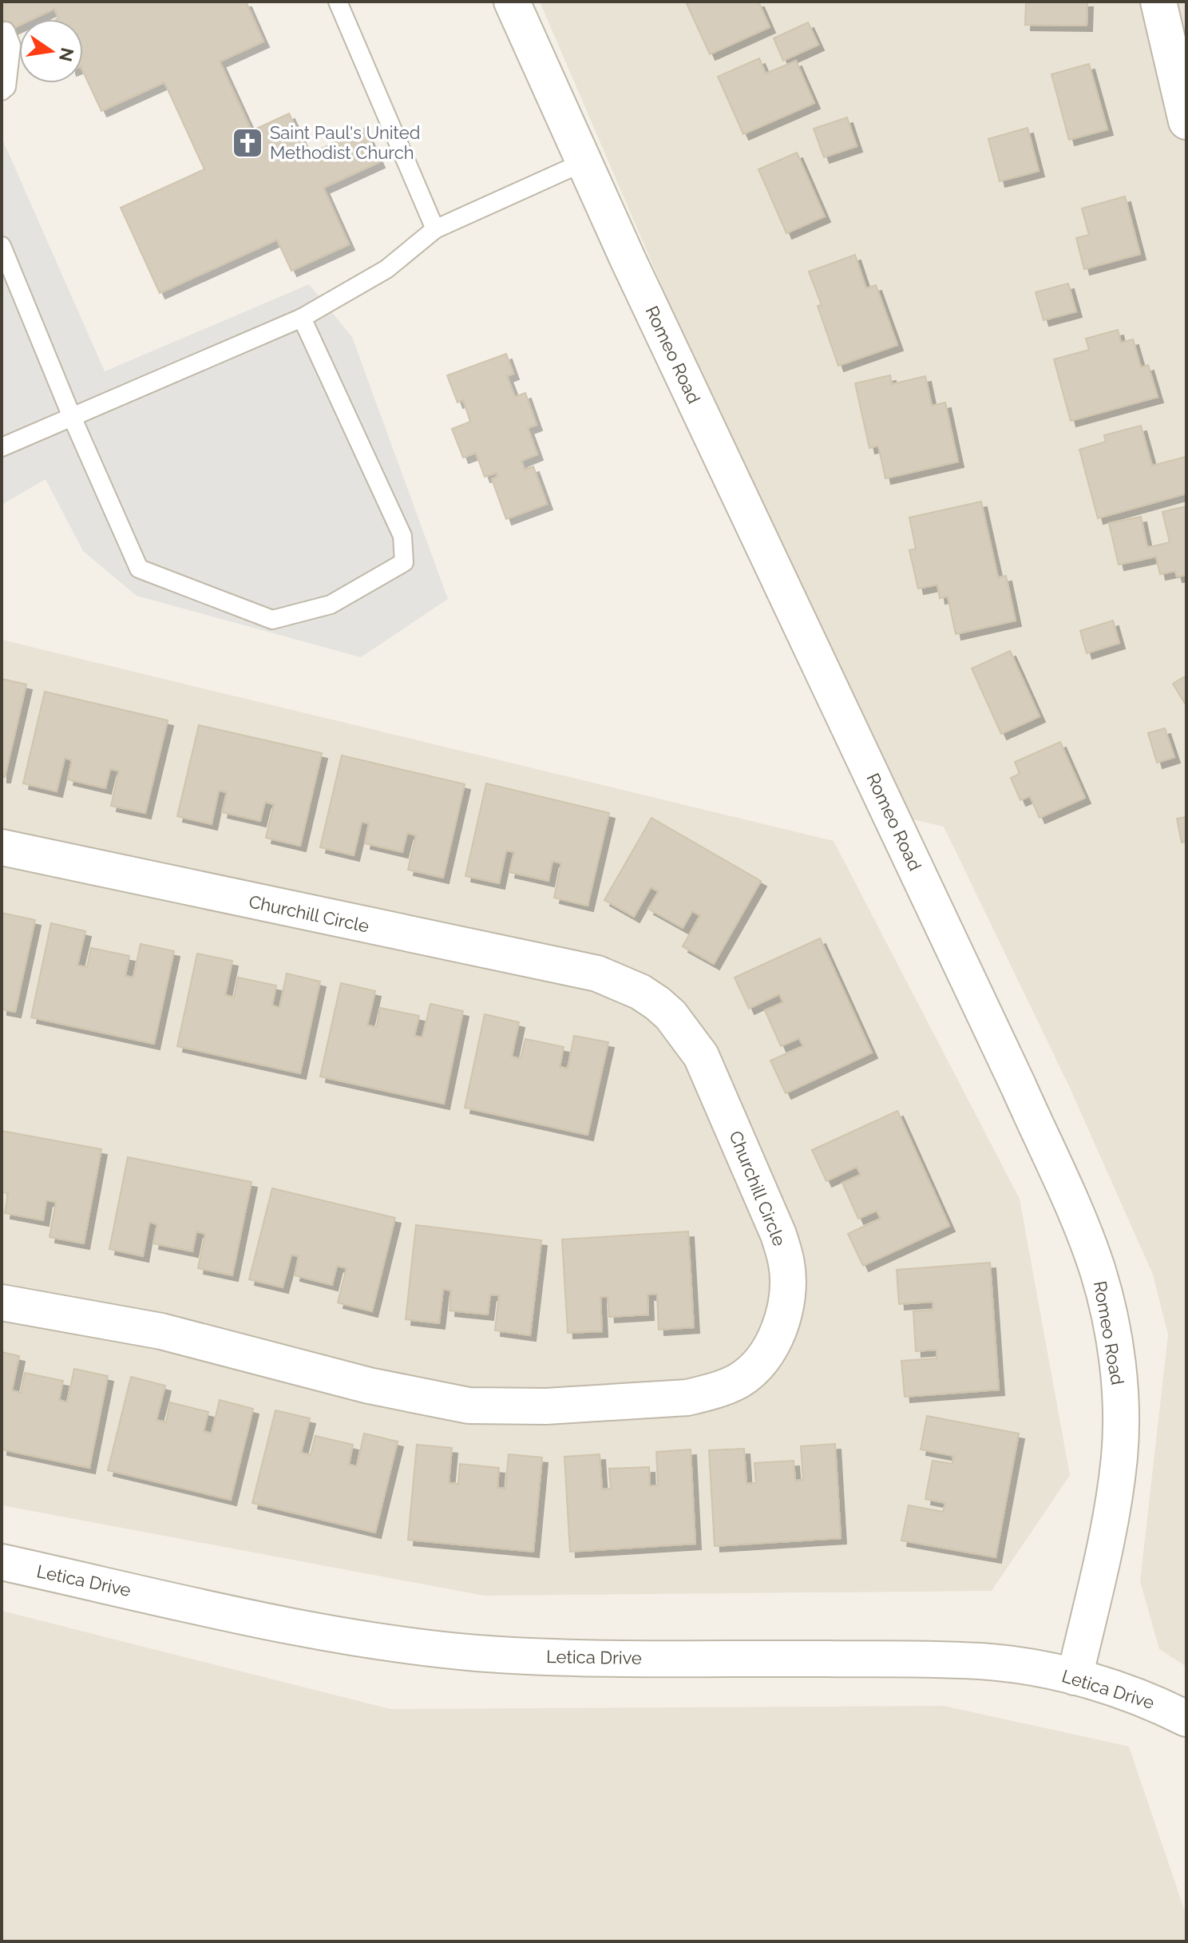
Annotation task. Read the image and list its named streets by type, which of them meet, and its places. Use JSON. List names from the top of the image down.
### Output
{
  "streets": {
    "street": ["Romeo Road", "Churchill Circle", "Letica Drive"]
  },
  "crossings": [
    ["Romeo Road", "Letica Drive"]
  ],
  "places": {
    "church": ["Saint Paul's United Methodist Church"]
  },
  "north": "right"
}
